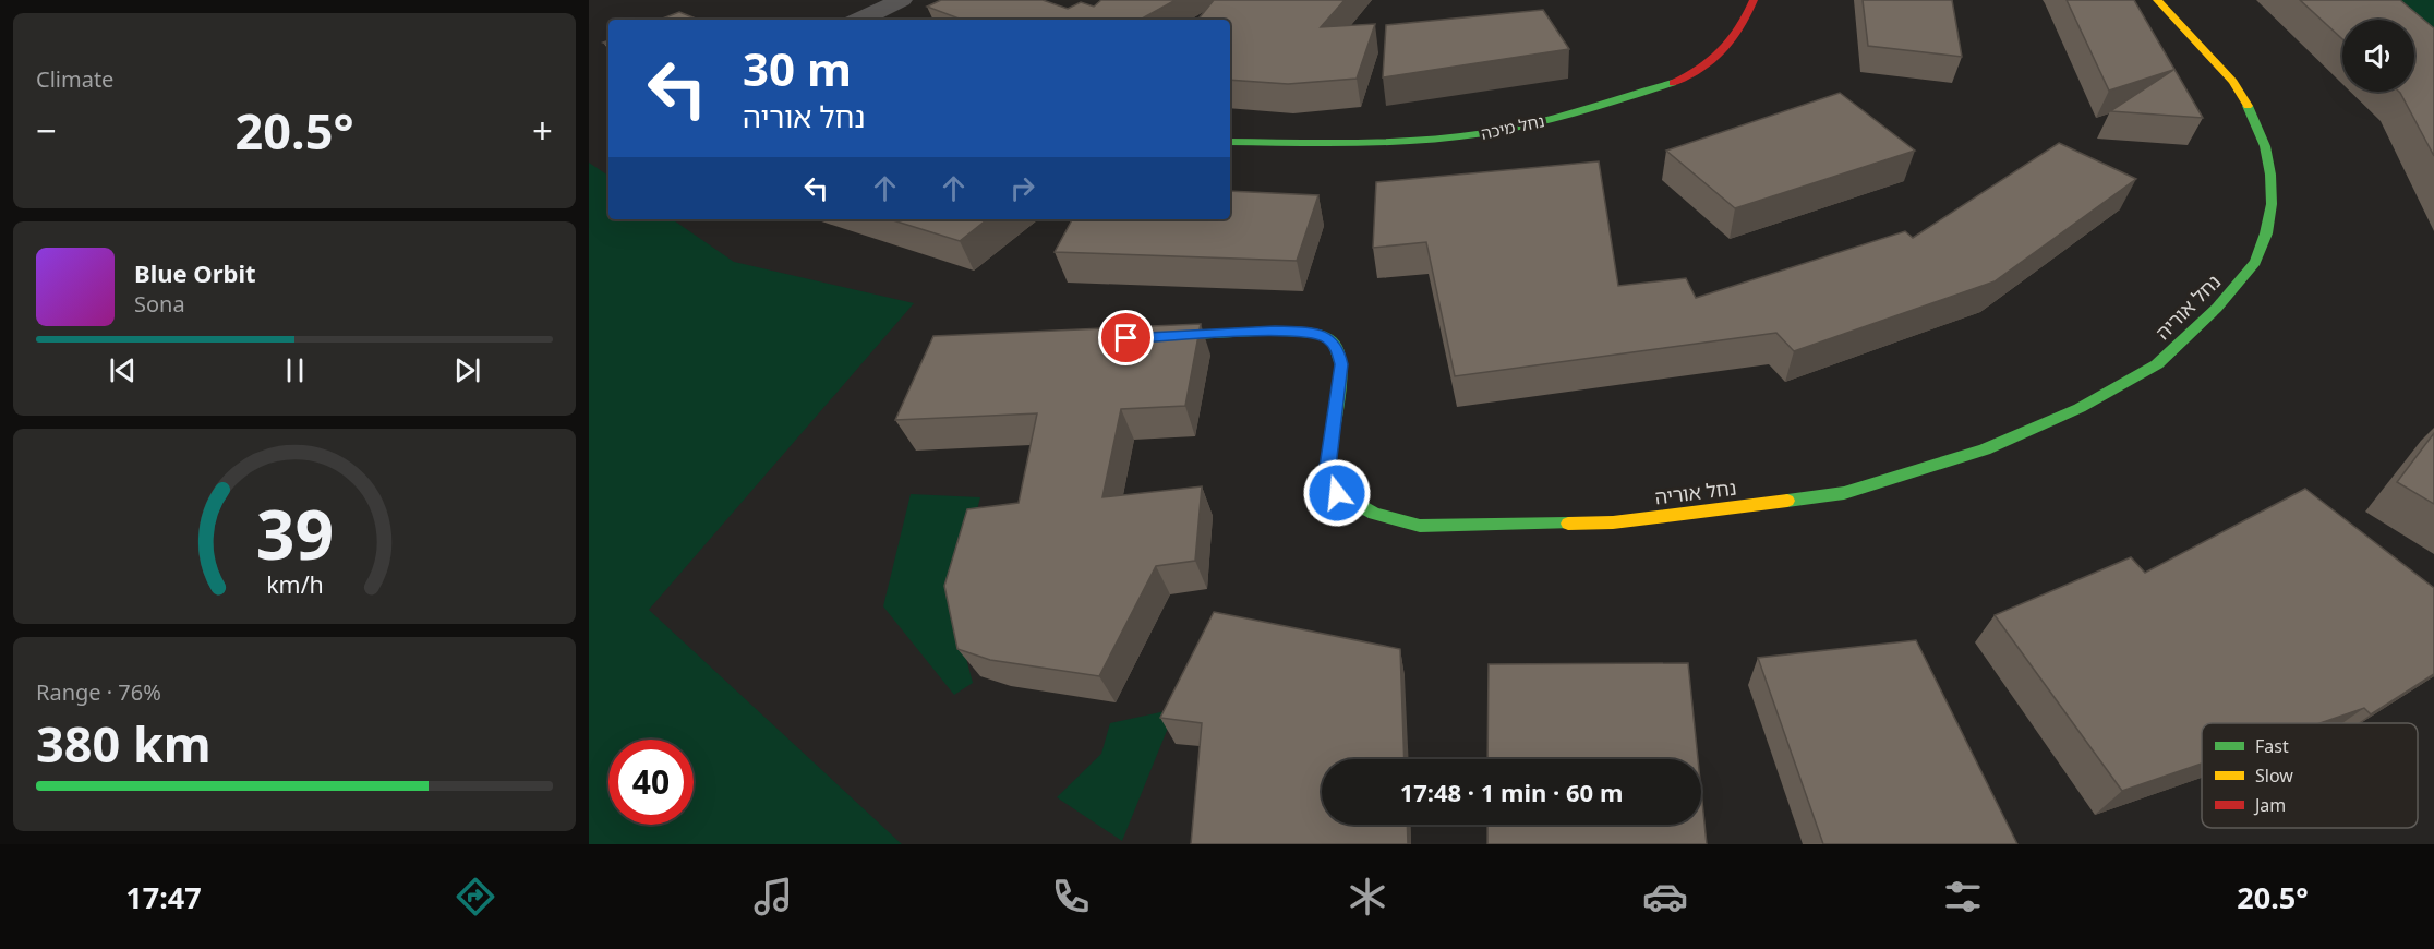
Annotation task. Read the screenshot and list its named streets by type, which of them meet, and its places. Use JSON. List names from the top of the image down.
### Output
{
  "streets": {
    "street": ["נחל מיכה", "נחל אוריה"]
  },
  "legend": ["Fast", "Slow", "Jam"],
  "page": {
    "tile": [
      "Climate",
      ["Range · 76%", "380 km"]
    ],
    "turn": ["30 m", "נחל אוריה"],
    "heat": ["−", "20.5°", "+"],
    "song": ["Blue Orbit", "Sona"],
    "limit": "40",
    "trip": "17:48 · 1 min · 60 m",
    "tabs": ["17:47", "20.5°"],
    "gauge": ["39", "km/h"]
  }
}
